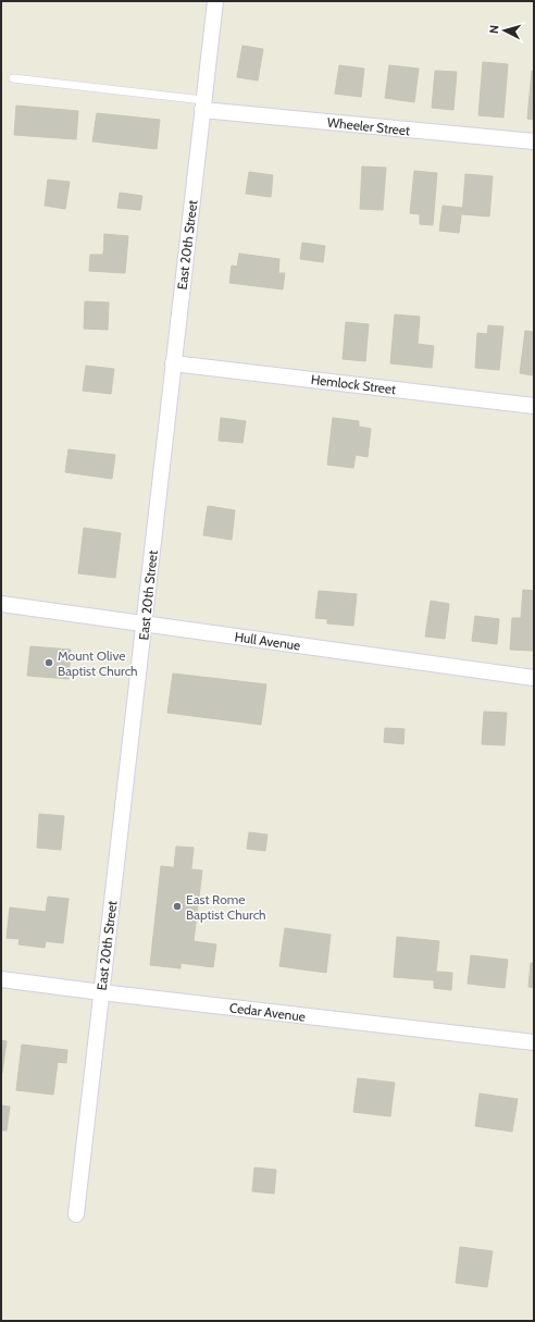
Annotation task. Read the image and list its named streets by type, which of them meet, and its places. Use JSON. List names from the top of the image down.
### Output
{
  "streets": {
    "street": [
      "Wheeler Street",
      "East 20th Street",
      "Hemlock Street",
      "Hull Avenue",
      "Cedar Avenue"
    ]
  },
  "crossings": [
    ["Wheeler Street", "East 20th Street"],
    ["East 20th Street", "Hemlock Street"],
    ["East 20th Street", "Hull Avenue"],
    ["East 20th Street", "Cedar Avenue"]
  ],
  "places": ["Mount Olive Baptist Church", "East Rome Baptist Church"],
  "north": "left"
}
